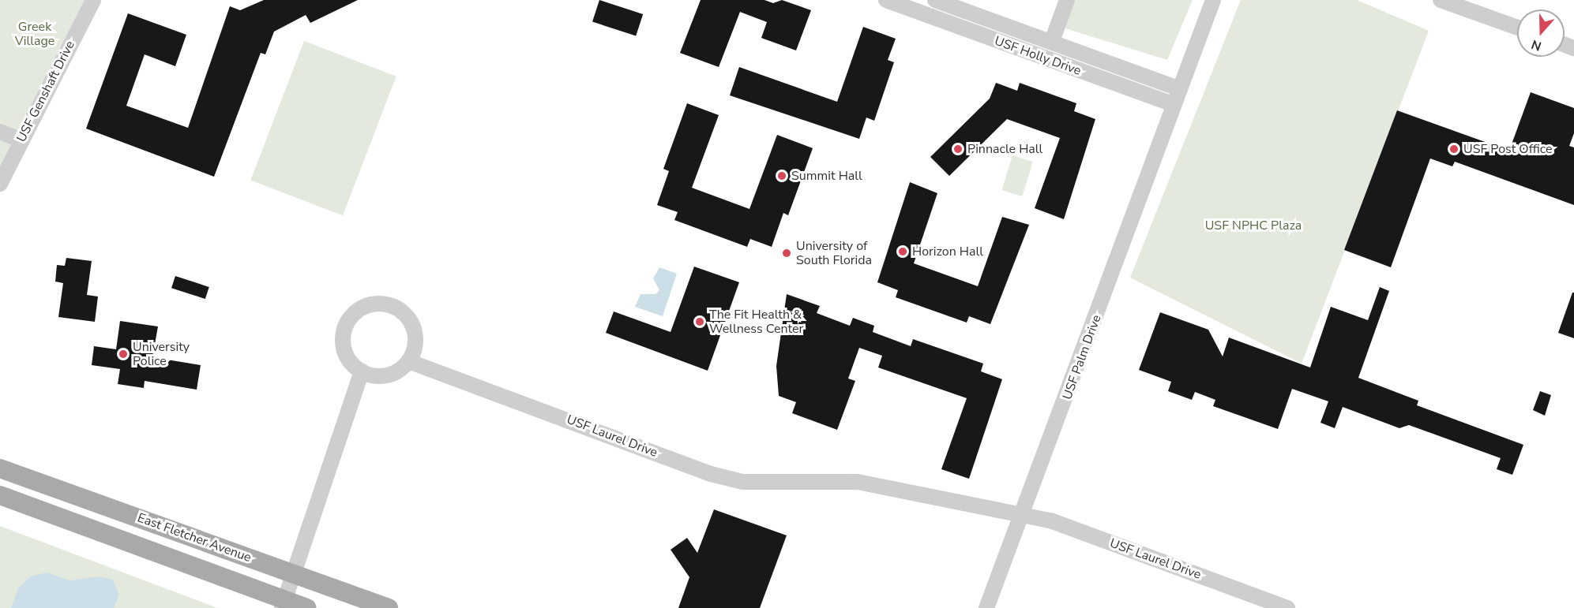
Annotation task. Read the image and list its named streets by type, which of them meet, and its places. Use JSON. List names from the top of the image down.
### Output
{
  "streets": {
    "main road": ["East Fletcher Avenue"],
    "street": [
      "USF Holly Drive",
      "USF Genshaft Drive",
      "USF Palm Drive",
      "USF Laurel Drive"
    ]
  },
  "crossings": [
    ["USF Holly Drive", "USF Palm Drive"],
    ["USF Palm Drive", "USF Laurel Drive"]
  ],
  "parks": ["Greek Village", "USF NPHC Plaza"],
  "places": [
    "Pinnacle Hall",
    "USF Post Office",
    "Summit Hall",
    "Horizon Hall",
    "University of South Florida",
    "The Fit Health & Wellness Center",
    "University Police"
  ],
  "north": "bottom"
}
